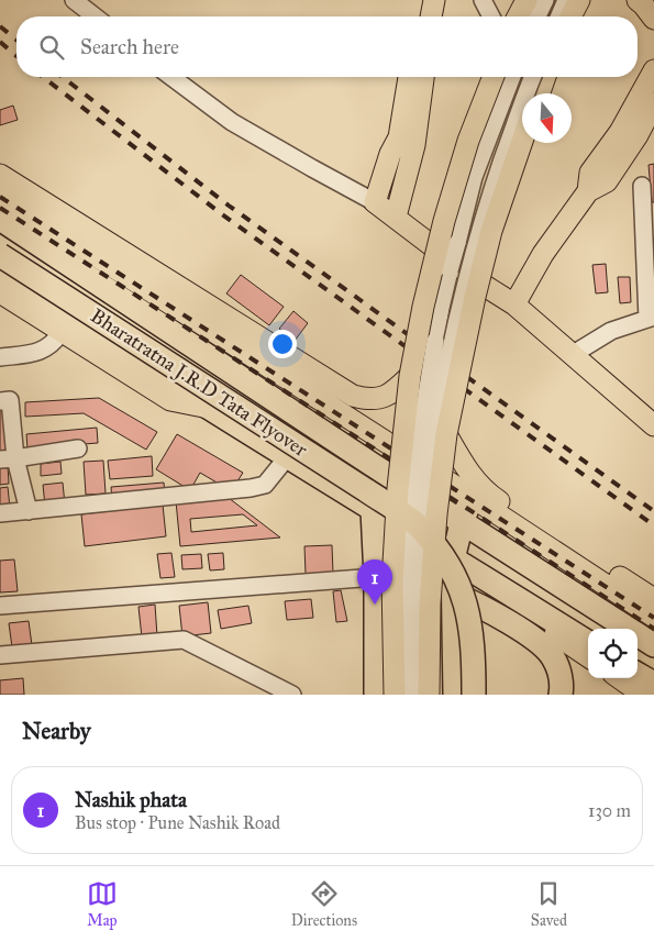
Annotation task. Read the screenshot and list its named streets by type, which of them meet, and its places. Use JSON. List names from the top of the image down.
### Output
{
  "streets": {
    "highway": ["Bharatratna J.R.D Tata Flyover"]
  },
  "north": "bottom",
  "page": {
    "search": "Search here",
    "pins": "1",
    "heading": "Nearby",
    "list": [
      {
        "mark": "1",
        "name": "Nashik phata",
        "note": "Bus stop · Pune Nashik Road",
        "value": "130 m"
      }
    ],
    "nav": ["Map", "Directions", "Saved"]
  }
}
